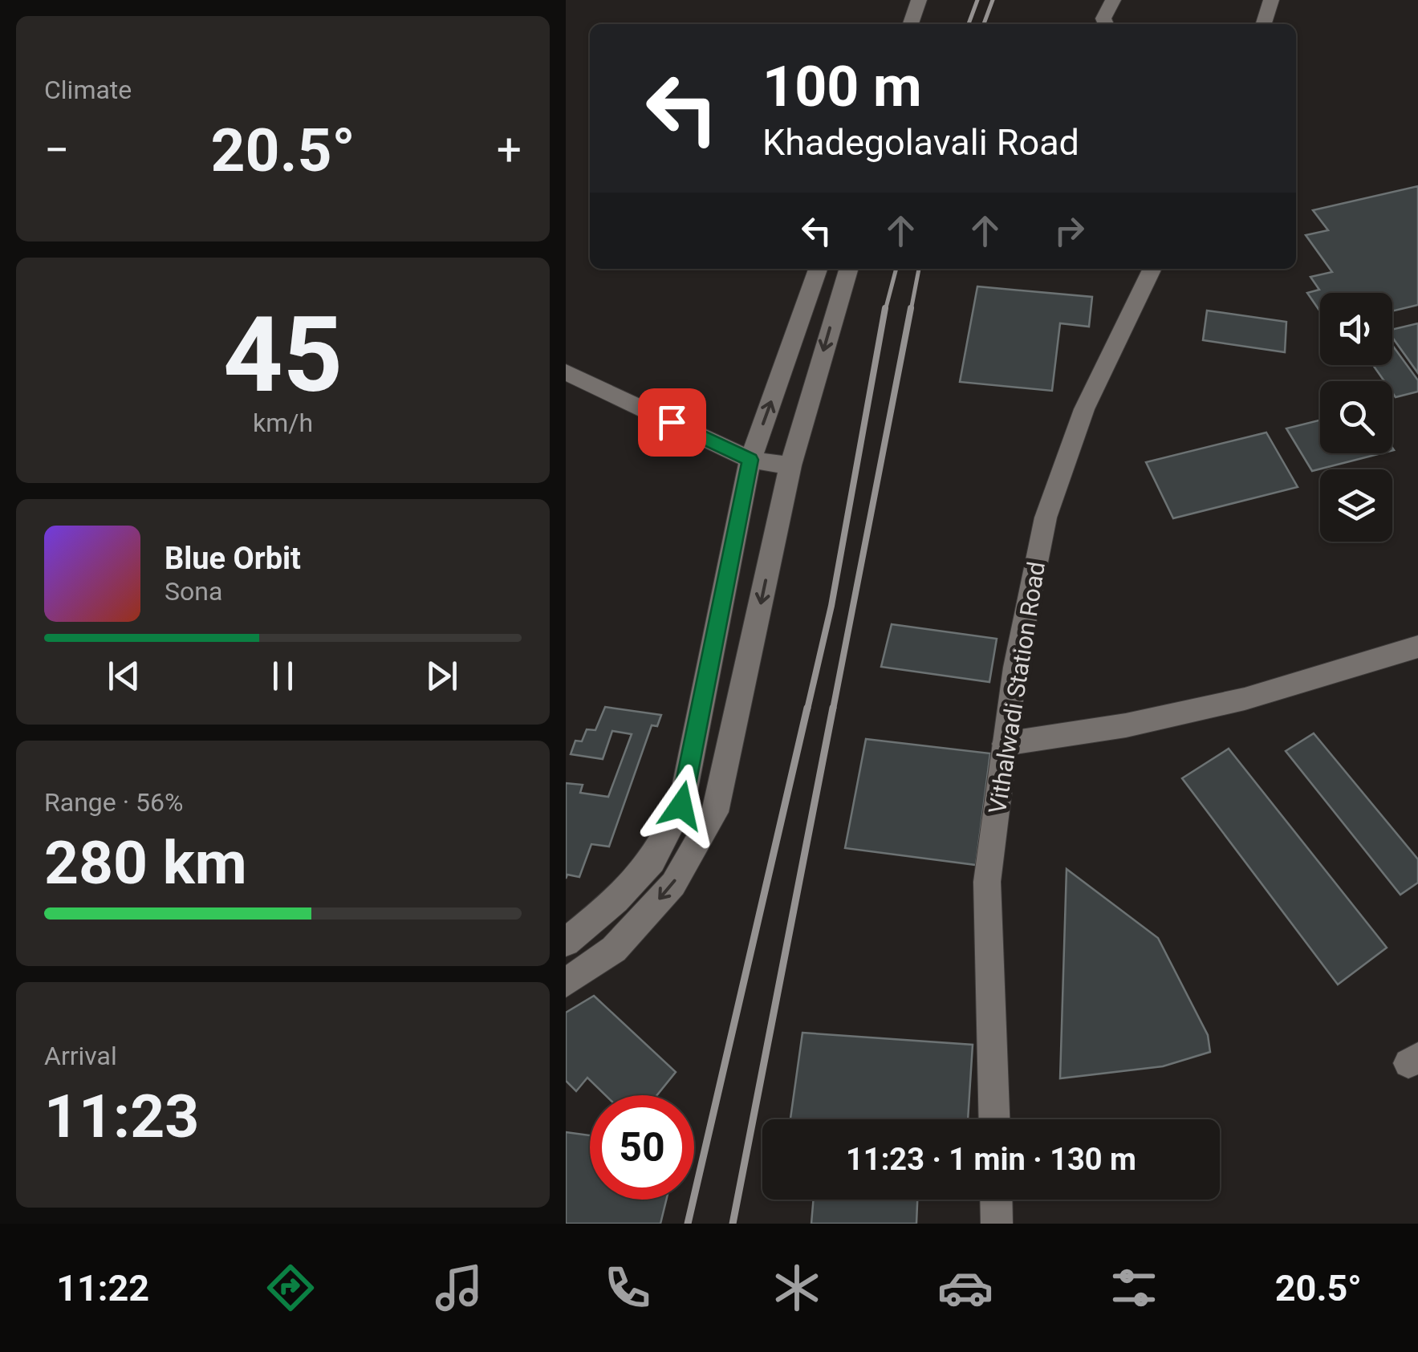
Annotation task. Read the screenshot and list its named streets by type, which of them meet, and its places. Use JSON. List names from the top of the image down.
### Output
{
  "streets": {
    "street": ["Vithalwadi Station Road"]
  },
  "page": {
    "tile": [
      "Climate",
      ["45", "km/h"],
      ["Range · 56%", "280 km"],
      ["Arrival", "11:23"]
    ],
    "turn": ["100 m", "Khadegolavali Road"],
    "heat": ["−", "20.5°", "+"],
    "song": ["Blue Orbit", "Sona"],
    "limit": "50",
    "trip": "11:23 · 1 min · 130 m",
    "tabs": ["11:22", "20.5°"]
  }
}
